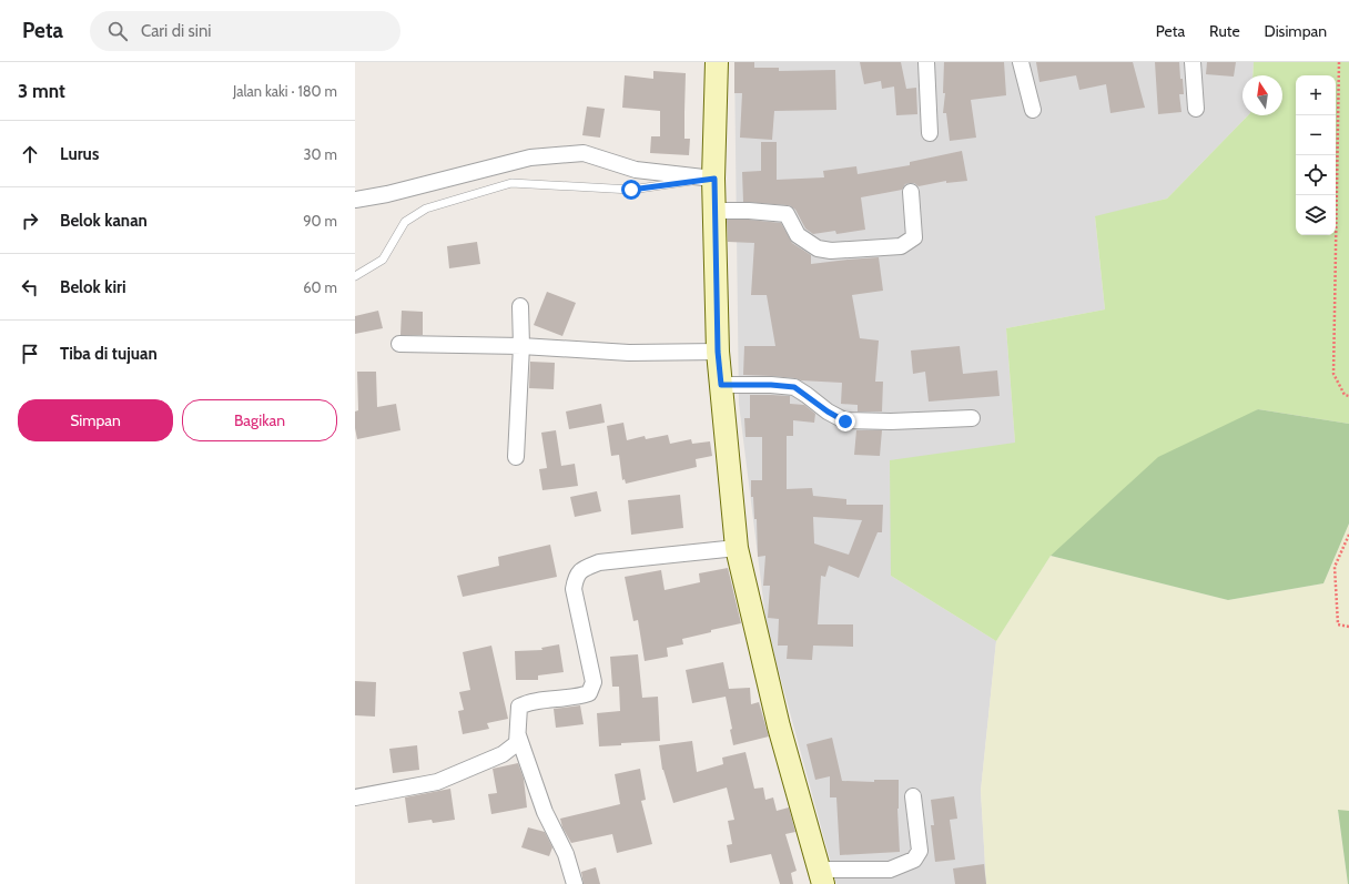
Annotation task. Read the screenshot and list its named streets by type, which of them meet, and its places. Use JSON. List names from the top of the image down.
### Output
{
  "north": "top",
  "page": {
    "header": "Peta",
    "search": "Cari di sini",
    "nav": ["Peta", "Rute", "Disimpan"],
    "heading": ["3 mnt", "Jalan kaki · 180 m"],
    "map_buttons": ["+", "−"],
    "list": [
      ["Lurus", "30 m"],
      ["Belok kanan", "90 m"],
      ["Belok kiri", "60 m"],
      "Tiba di tujuan"
    ],
    "buttons": ["Simpan", "Bagikan"]
  }
}
